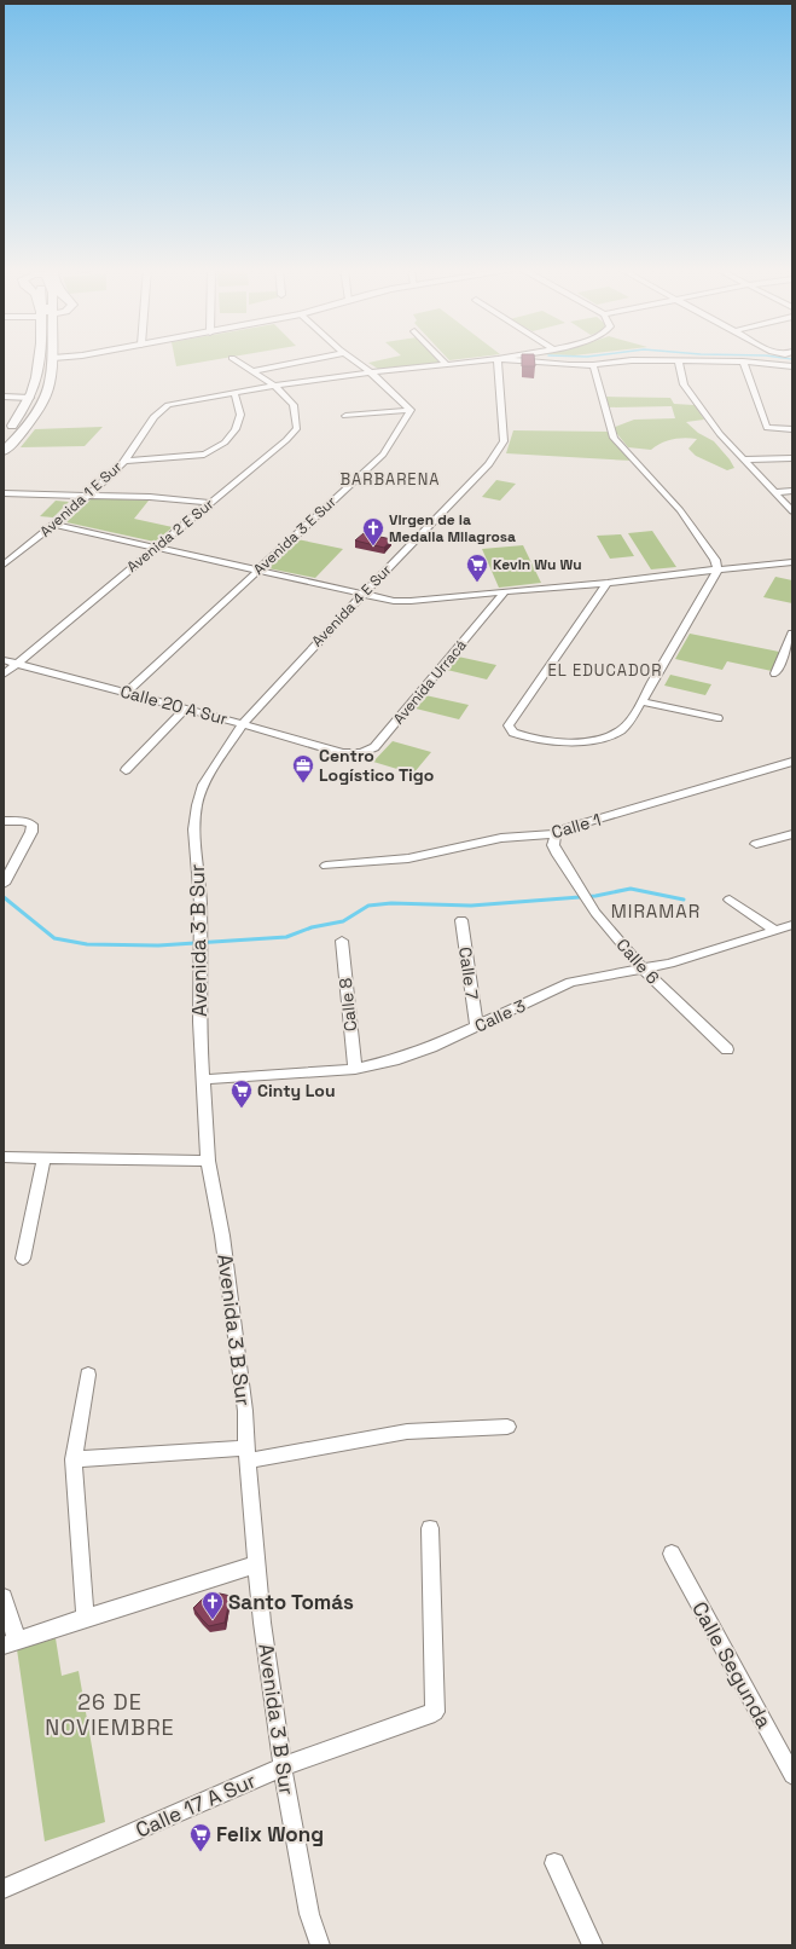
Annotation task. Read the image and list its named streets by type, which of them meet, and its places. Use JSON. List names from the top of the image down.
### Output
{
  "streets": {
    "street": [
      "Avenida 1 E Sur",
      "Avenida 2 E Sur",
      "Avenida 3 E Sur",
      "Avenida 4 E Sur",
      "Avenida Urracá",
      "Calle 20 A Sur",
      "Calle 1",
      "Avenida 3 B Sur",
      "Calle 6",
      "Calle 7",
      "Calle 8",
      "Calle 3",
      "Calle Segunda",
      "Calle 17 A Sur"
    ]
  },
  "crossings": [
    ["Avenida 2 E Sur", "Calle 20 A Sur"],
    ["Avenida 3 E Sur", "Calle 20 A Sur"],
    ["Avenida 4 E Sur", "Calle 20 A Sur"],
    ["Avenida 4 E Sur", "Avenida 3 B Sur"],
    ["Avenida Urracá", "Calle 20 A Sur"],
    ["Calle 20 A Sur", "Avenida 3 B Sur"],
    ["Calle 1", "Calle 6"],
    ["Avenida 3 B Sur", "Calle 3"],
    ["Avenida 3 B Sur", "Calle 17 A Sur"],
    ["Calle 6", "Calle 3"],
    ["Calle 7", "Calle 3"],
    ["Calle 8", "Calle 3"]
  ],
  "districts": [
    "BARBARENA",
    "EL EDUCADOR",
    "MIRAMAR",
    "26 DE NOVIEMBRE"
  ],
  "places": {
    "church": ["Virgen de la Medalla Milagrosa", "Santo Tomás"],
    "supermarket": ["Kevin Wu Wu", "Cinty Lou", "Felix Wong"],
    "office": ["Centro Logístico Tigo"]
  }
}
